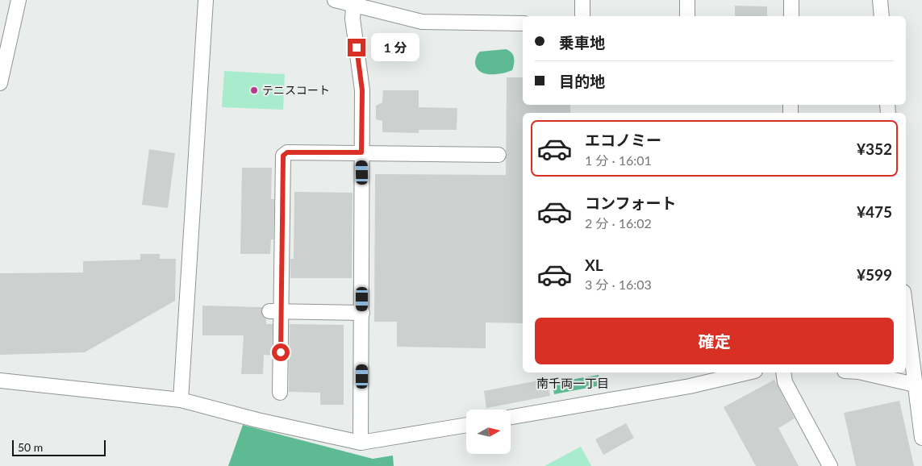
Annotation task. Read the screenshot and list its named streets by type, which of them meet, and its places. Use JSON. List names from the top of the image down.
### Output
{
  "districts": ["南千両一丁目"],
  "places": ["テニスコート"],
  "scale_bar": "50 m",
  "north": "right",
  "page": {
    "banner": ["乗車地", "目的地"],
    "bubble": "1 分",
    "list": [
      {
        "name": "エコノミー",
        "note": "1 分 · 16:01",
        "value": "¥352"
      },
      {
        "name": "コンフォート",
        "note": "2 分 · 16:02",
        "value": "¥475"
      },
      {
        "name": "XL",
        "note": "3 分 · 16:03",
        "value": "¥599"
      }
    ],
    "buttons": "確定",
    "scale": "50 m"
  }
}
